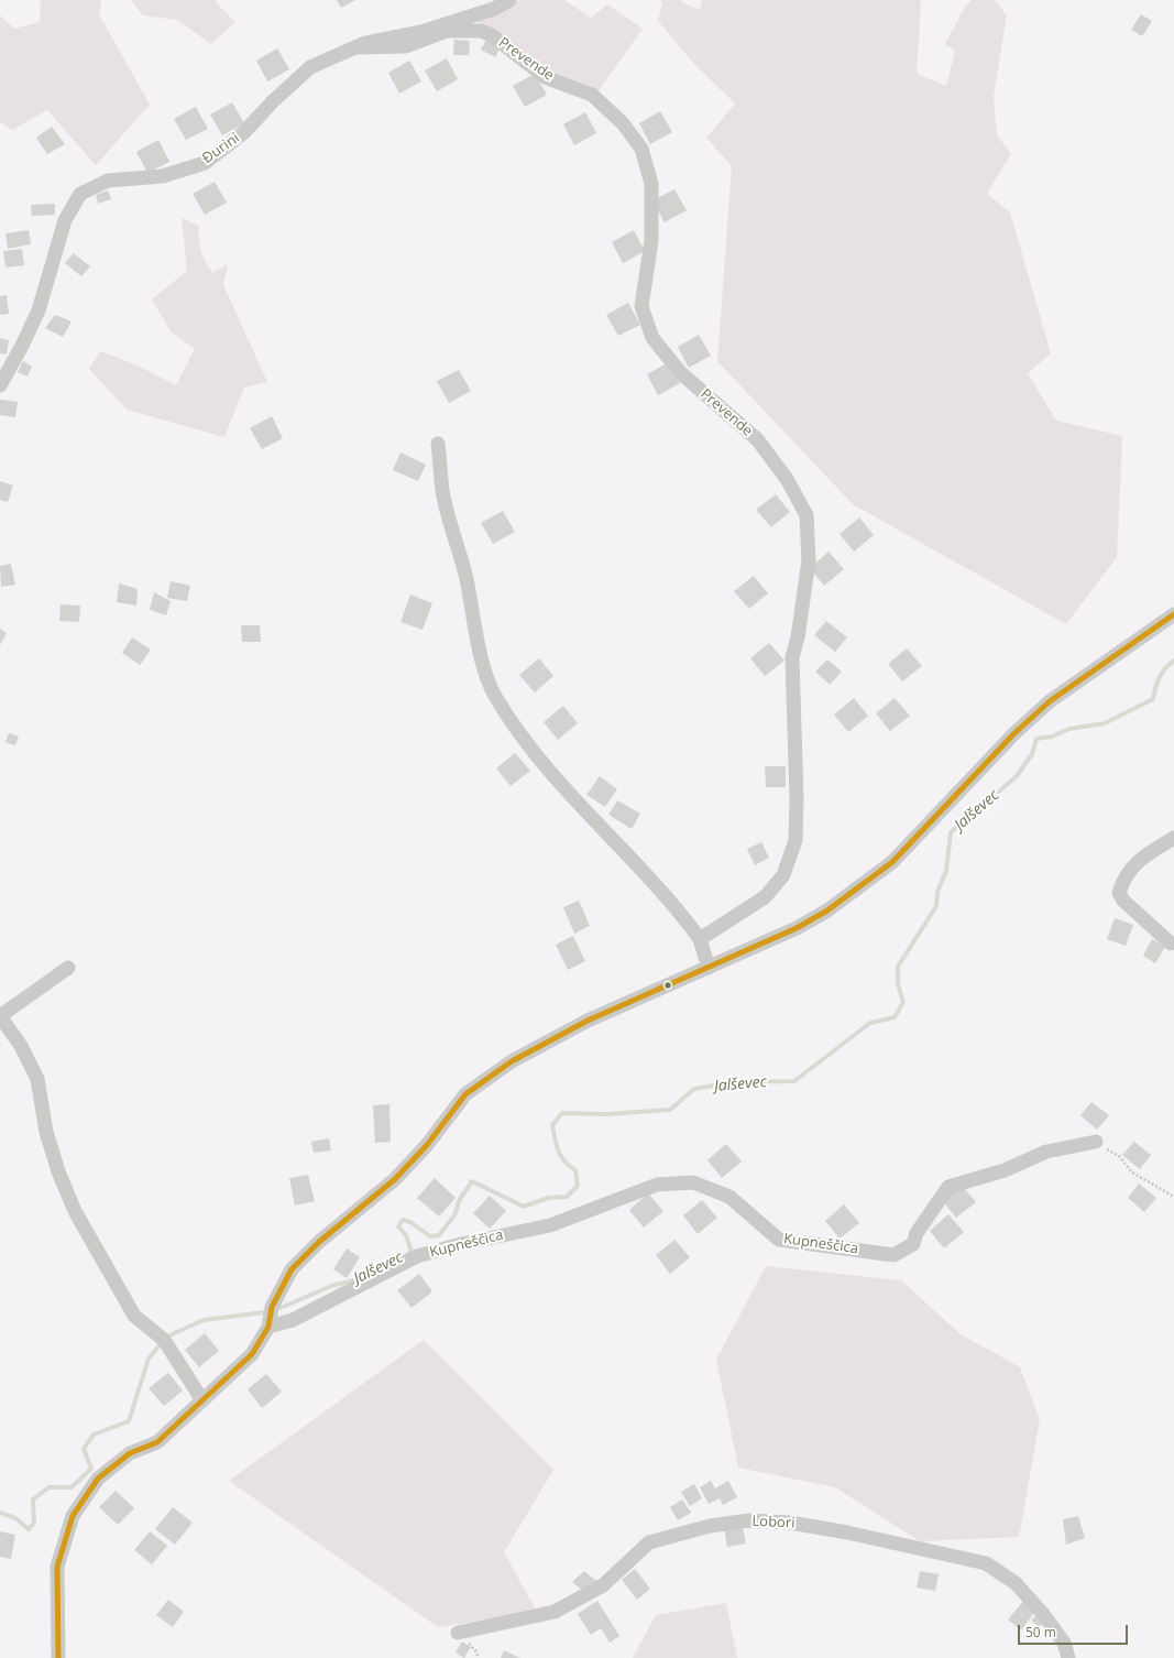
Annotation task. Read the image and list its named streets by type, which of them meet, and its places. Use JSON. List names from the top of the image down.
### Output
{
  "streets": {
    "street": [
      "Prevende",
      "Đurini",
      "Kupneščica",
      "Lobori"
    ]
  },
  "crossings": [
    ["Prevende", "Đurini"]
  ],
  "water": ["Jalševec"],
  "scale_bar": "50 m"
}
